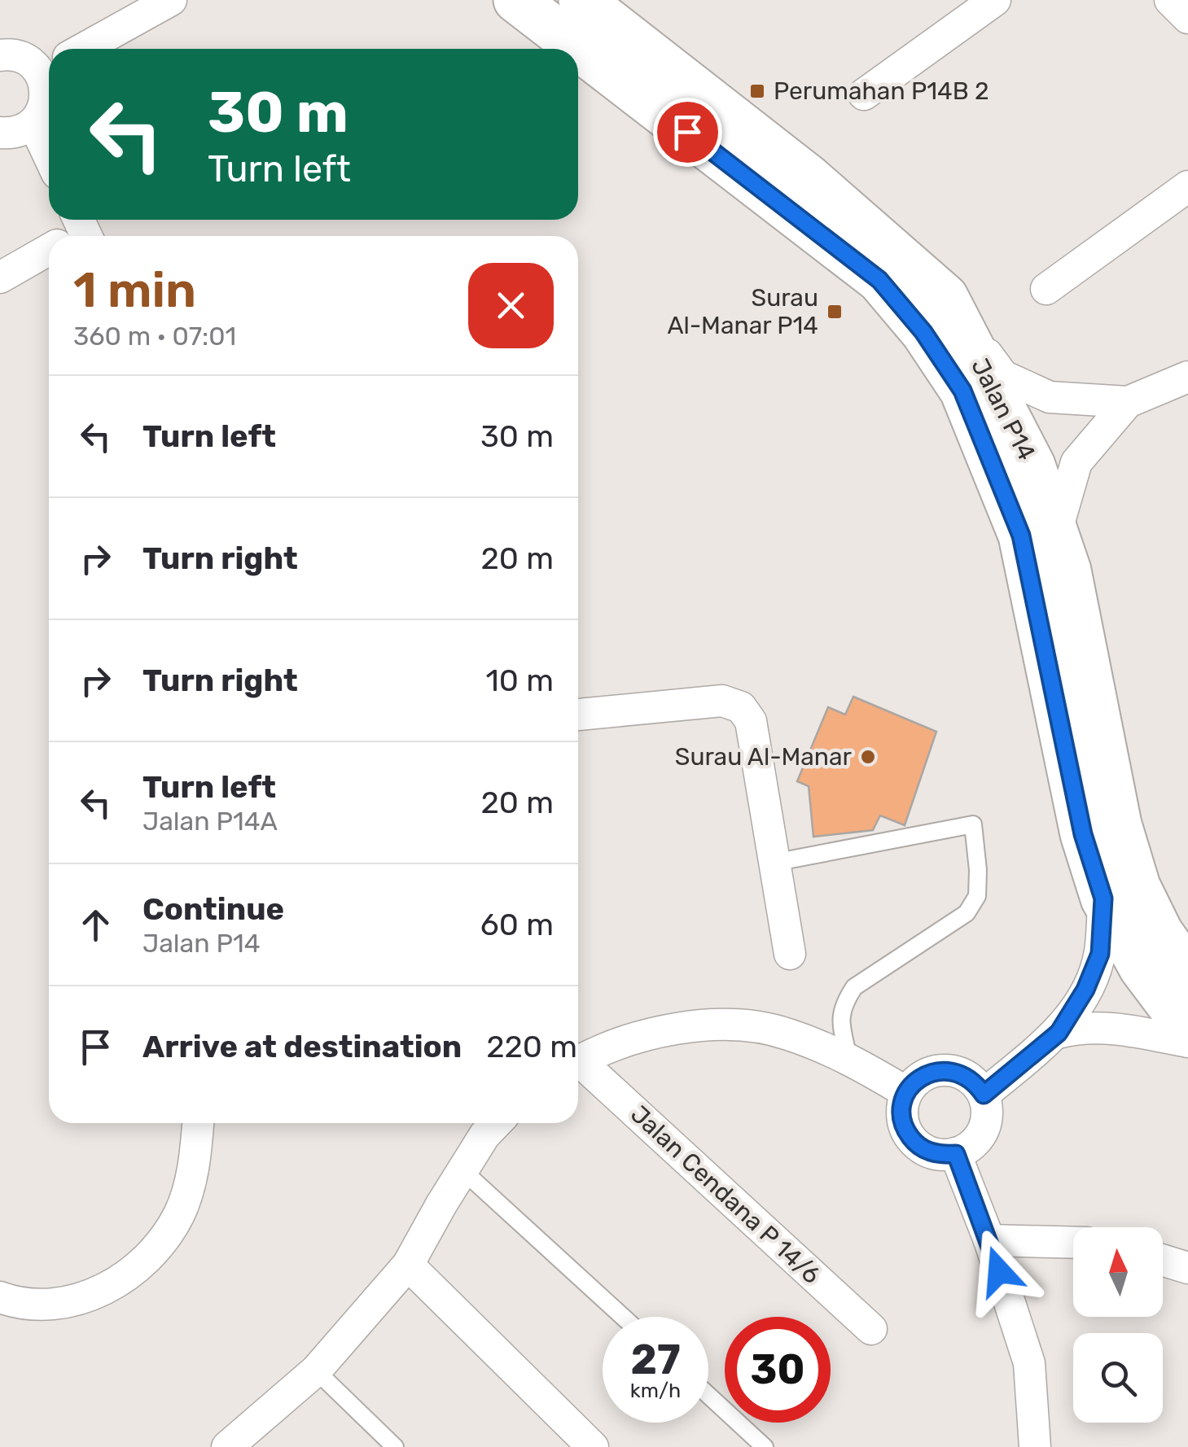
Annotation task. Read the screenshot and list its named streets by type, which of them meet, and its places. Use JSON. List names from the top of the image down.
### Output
{
  "streets": {
    "main road": ["Jalan P14"],
    "street": ["Jalan Cendana P 14/6"]
  },
  "places": {
    "transit": ["Perumahan P14B 2", "Surau Al-Manar P14"],
    "other": ["Surau Al-Manar"]
  },
  "north": "top",
  "page": {
    "turn": ["30 m", "Turn left"],
    "heading": ["1 min", "360 m · 07:01"],
    "list": [
      {
        "name": "Turn left",
        "value": "30 m"
      },
      {
        "name": "Turn right",
        "value": "20 m"
      },
      {
        "name": "Turn right",
        "value": "10 m"
      },
      {
        "name": "Turn left",
        "note": "Jalan P14A",
        "value": "20 m"
      },
      {
        "name": "Continue",
        "note": "Jalan P14",
        "value": "60 m"
      },
      {
        "name": "Arrive at destination",
        "value": "220 m"
      }
    ],
    "speed": "27 km/h",
    "limit": "30"
  }
}
